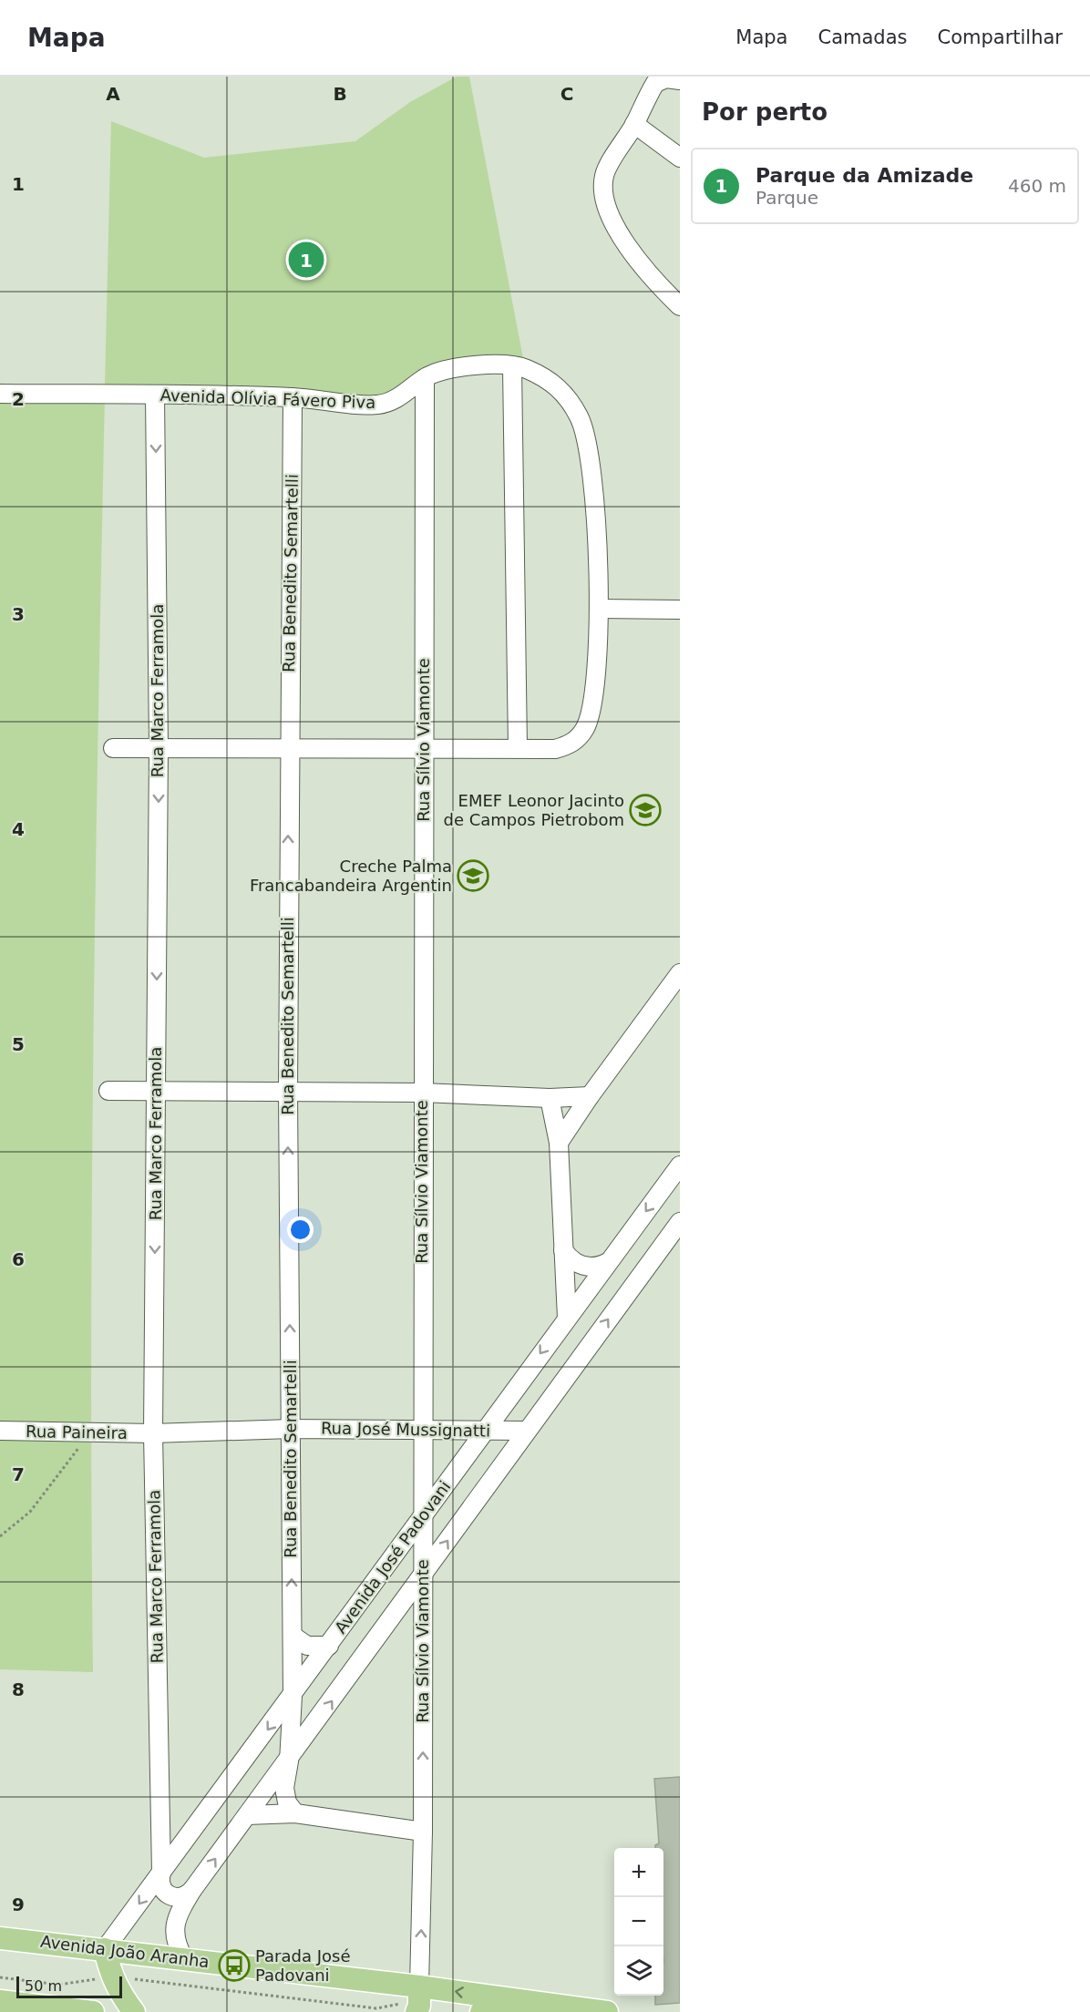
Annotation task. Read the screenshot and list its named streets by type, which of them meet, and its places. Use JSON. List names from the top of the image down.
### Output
{
  "streets": {
    "main road": ["Avenida João Aranha"],
    "street": [
      "Avenida Olívia Fávero Piva",
      "Rua Benedito Semartelli",
      "Rua Marco Ferramola",
      "Rua Sílvio Viamonte",
      "Rua José Mussignatti",
      "Rua Paineira",
      "Avenida José Padovani"
    ]
  },
  "crossings": [
    ["Avenida Olívia Fávero Piva", "Rua Benedito Semartelli"],
    ["Avenida Olívia Fávero Piva", "Rua Marco Ferramola"],
    ["Avenida Olívia Fávero Piva", "Rua Sílvio Viamonte"],
    ["Rua Benedito Semartelli", "Rua José Mussignatti"],
    ["Rua Benedito Semartelli", "Avenida José Padovani"],
    ["Rua Marco Ferramola", "Rua José Mussignatti"],
    ["Rua Marco Ferramola", "Rua Paineira"],
    ["Rua Marco Ferramola", "Avenida José Padovani"],
    ["Rua Sílvio Viamonte", "Rua José Mussignatti"],
    ["Rua Sílvio Viamonte", "Avenida José Padovani"],
    ["Rua Sílvio Viamonte", "Avenida João Aranha"],
    ["Rua José Mussignatti", "Rua Paineira"],
    ["Rua José Mussignatti", "Avenida José Padovani"],
    ["Avenida José Padovani", "Avenida João Aranha"]
  ],
  "one_way": ["Rua Benedito Semartelli", "Rua Marco Ferramola"],
  "places": {
    "school or university": ["EMEF Leonor Jacinto de Campos Pietrobom", "Creche Palma Francabandeira Argentin"],
    "bus stop": ["Parada José Padovani"]
  },
  "scale_bar": "50 m",
  "page": {
    "header": "Mapa",
    "nav": ["Mapa", "Camadas", "Compartilhar"],
    "heading": "Por perto",
    "list": [
      {
        "mark": "1",
        "name": "Parque da Amizade",
        "note": "Parque",
        "value": "460 m"
      }
    ],
    "pins": "1",
    "map_buttons": ["+", "−"],
    "scale": "50 m"
  },
  "grid": {
    "columns": ["A", "B", "C"],
    "rows": [
      "1",
      "2",
      "3",
      "4",
      "5",
      "6",
      "7",
      "8",
      "9"
    ]
  }
}
